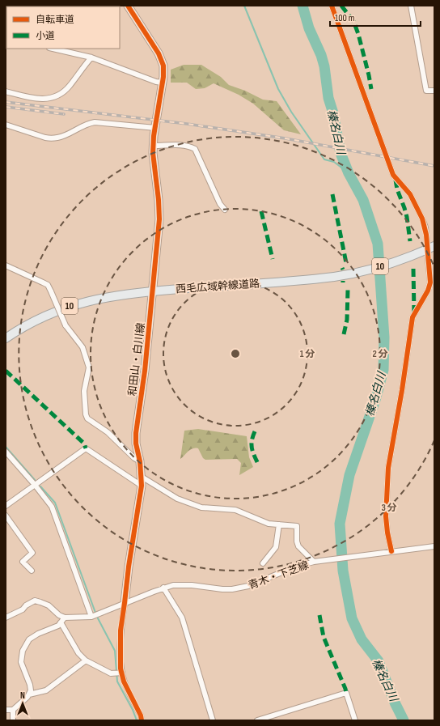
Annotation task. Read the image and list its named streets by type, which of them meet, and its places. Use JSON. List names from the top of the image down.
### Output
{
  "streets": {
    "main road": ["10", "西毛広域幹線道路"],
    "street": ["和田山・白川線", "青木・下芝線"]
  },
  "crossings": [
    ["西毛広域幹線道路", "和田山・白川線"],
    ["和田山・白川線", "青木・下芝線"]
  ],
  "water": ["榛名白川"],
  "legend": ["自転車道", "小道"],
  "scale_bar": "100 m",
  "north": "top",
  "rings": ["1 分", "2 分", "3 分"]
}
